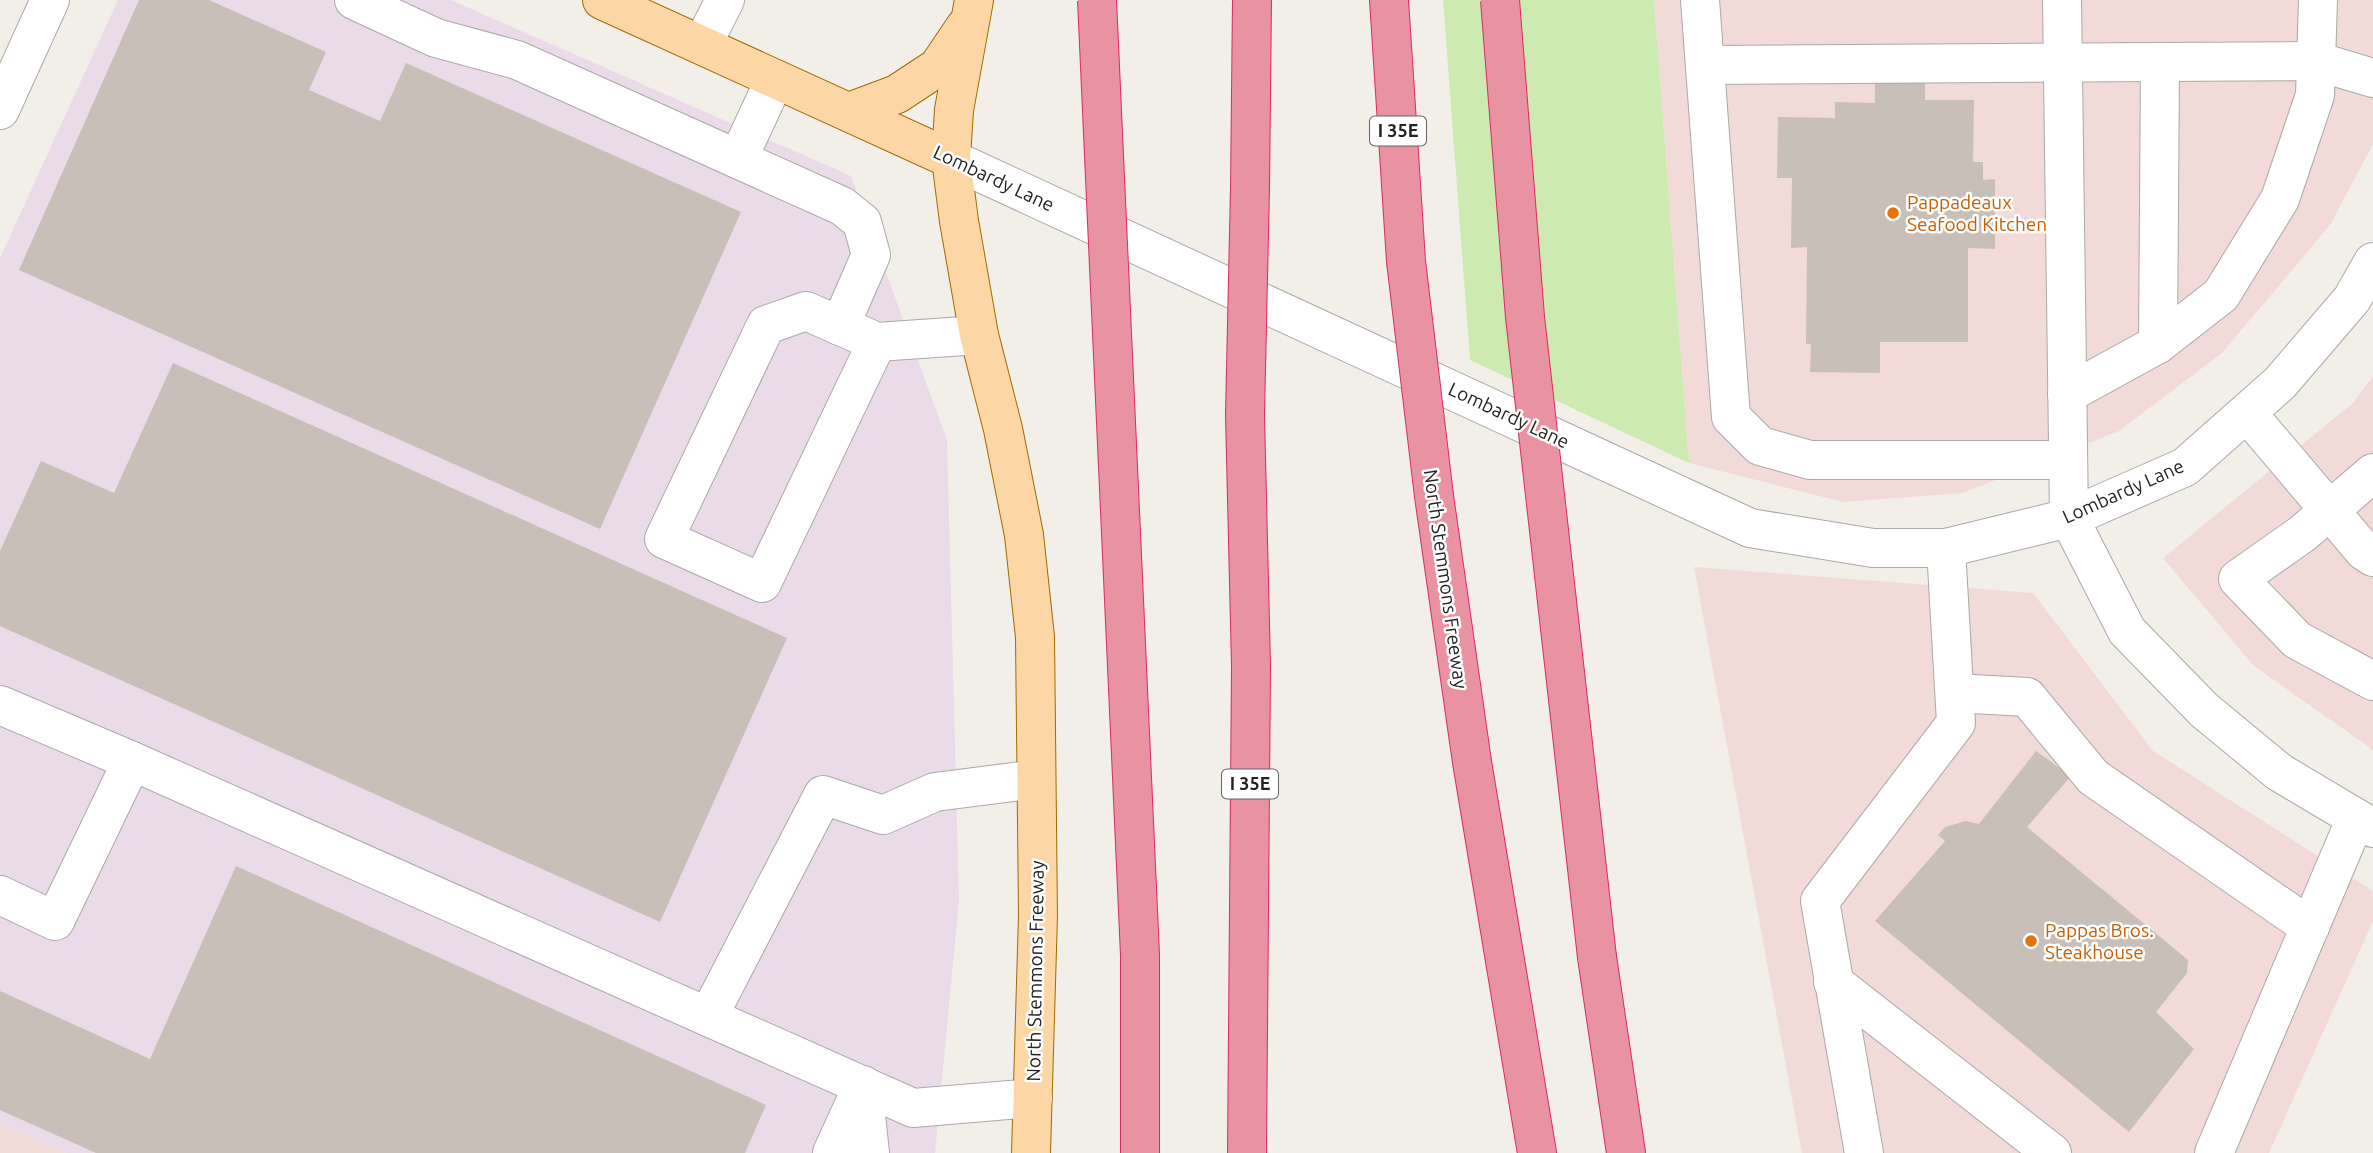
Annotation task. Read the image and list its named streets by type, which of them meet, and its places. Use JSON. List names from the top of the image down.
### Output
{
  "streets": {
    "highway": ["I 35E", "North Stemmons Freeway"],
    "main road": ["Lombardy Lane"]
  },
  "crossings": [
    ["Lombardy Lane", "North Stemmons Freeway"]
  ],
  "places": ["Pappadeaux Seafood Kitchen", "Pappas Bros. Steakhouse"]
}
